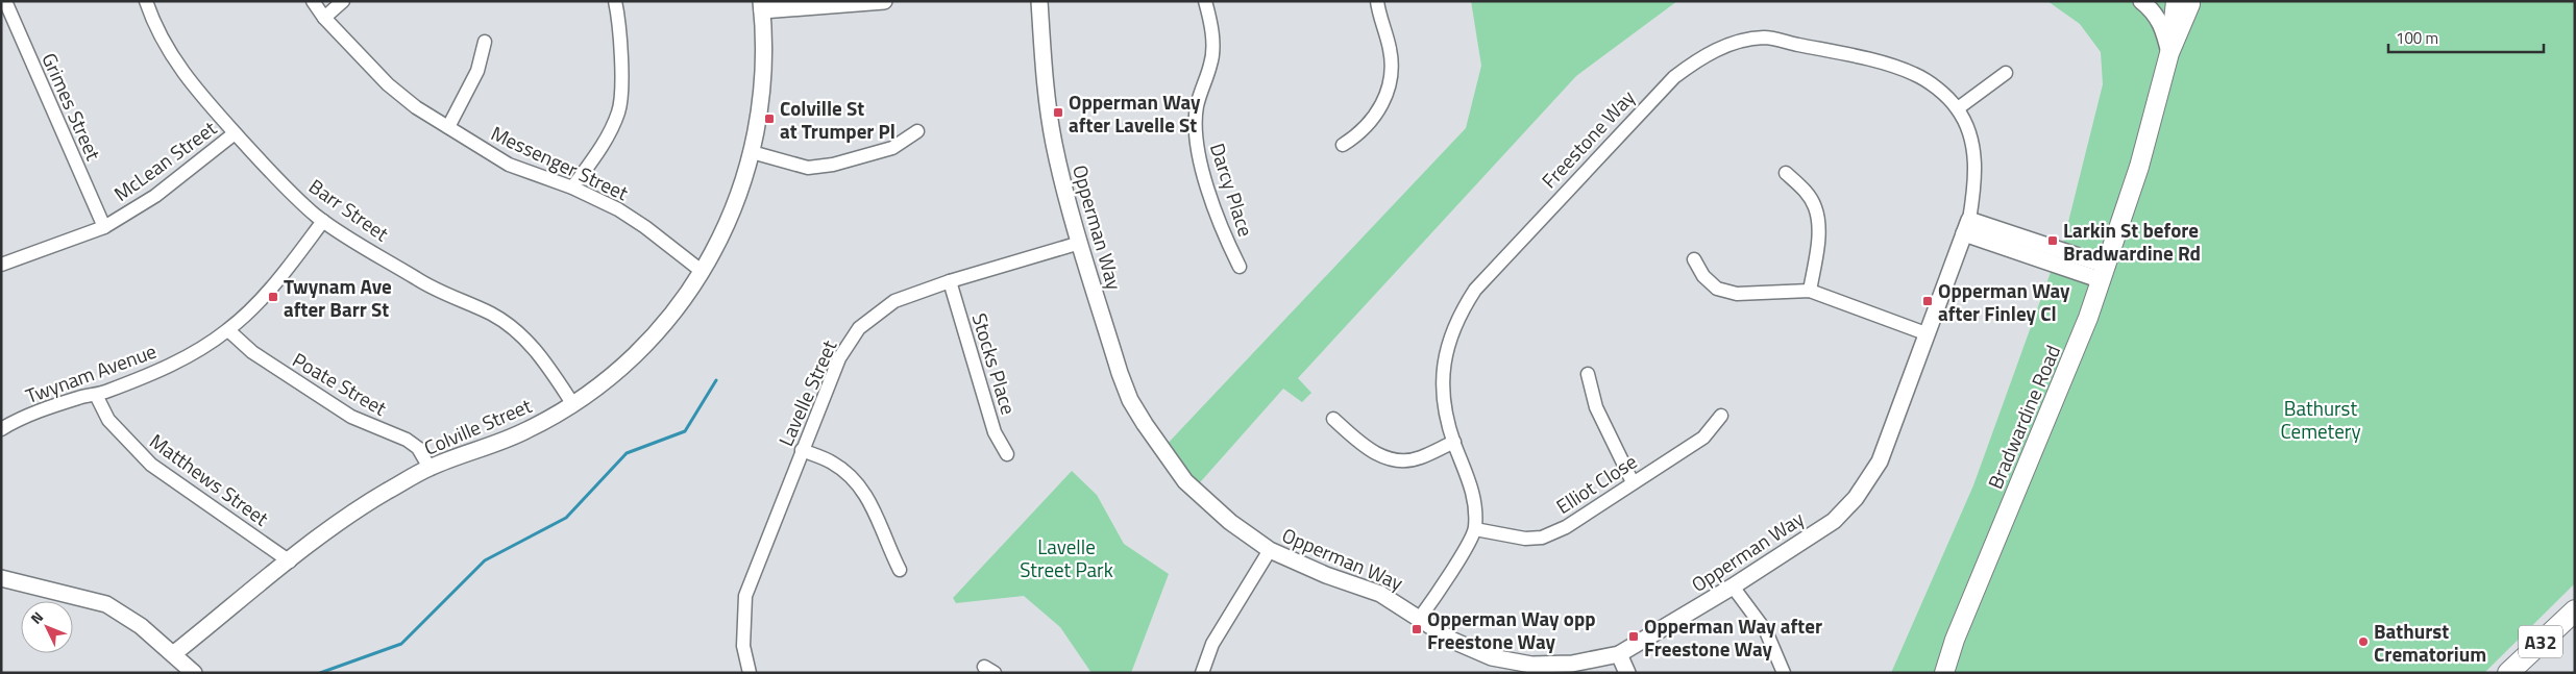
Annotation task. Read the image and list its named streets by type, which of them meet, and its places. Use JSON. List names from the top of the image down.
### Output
{
  "streets": {
    "highway": ["A32"],
    "main road": ["Bradwardine Road"],
    "street": [
      "Grimes Street",
      "Freestone Way",
      "McLean Street",
      "Messenger Street",
      "Darcy Place",
      "Barr Street",
      "Opperman Way",
      "Stocks Place",
      "Twynam Avenue",
      "Poate Street",
      "Lavelle Street",
      "Colville Street",
      "Matthews Street",
      "Elliot Close"
    ]
  },
  "crossings": [
    ["Grimes Street", "McLean Street"],
    ["Freestone Way", "Opperman Way"],
    ["Freestone Way", "Elliot Close"],
    ["McLean Street", "Barr Street"],
    ["Messenger Street", "Colville Street"],
    ["Barr Street", "Twynam Avenue"],
    ["Barr Street", "Colville Street"],
    ["Opperman Way", "Lavelle Street"],
    ["Stocks Place", "Lavelle Street"],
    ["Twynam Avenue", "Poate Street"],
    ["Twynam Avenue", "Matthews Street"],
    ["Poate Street", "Colville Street"],
    ["Colville Street", "Matthews Street"]
  ],
  "parks": ["Bathurst Cemetery", "Lavelle Street Park"],
  "places": {
    "transit": [
      "Opperman Way after Lavelle St",
      "Colville St at Trumper Pl",
      "Larkin St before Bradwardine Rd",
      "Twynam Ave after Barr St",
      "Opperman Way after Finley Cl",
      "Opperman Way opp Freestone Way",
      "Opperman Way after Freestone Way"
    ],
    "other": ["Bathurst Crematorium"]
  },
  "scale_bar": "100 m",
  "north": "top left"
}
